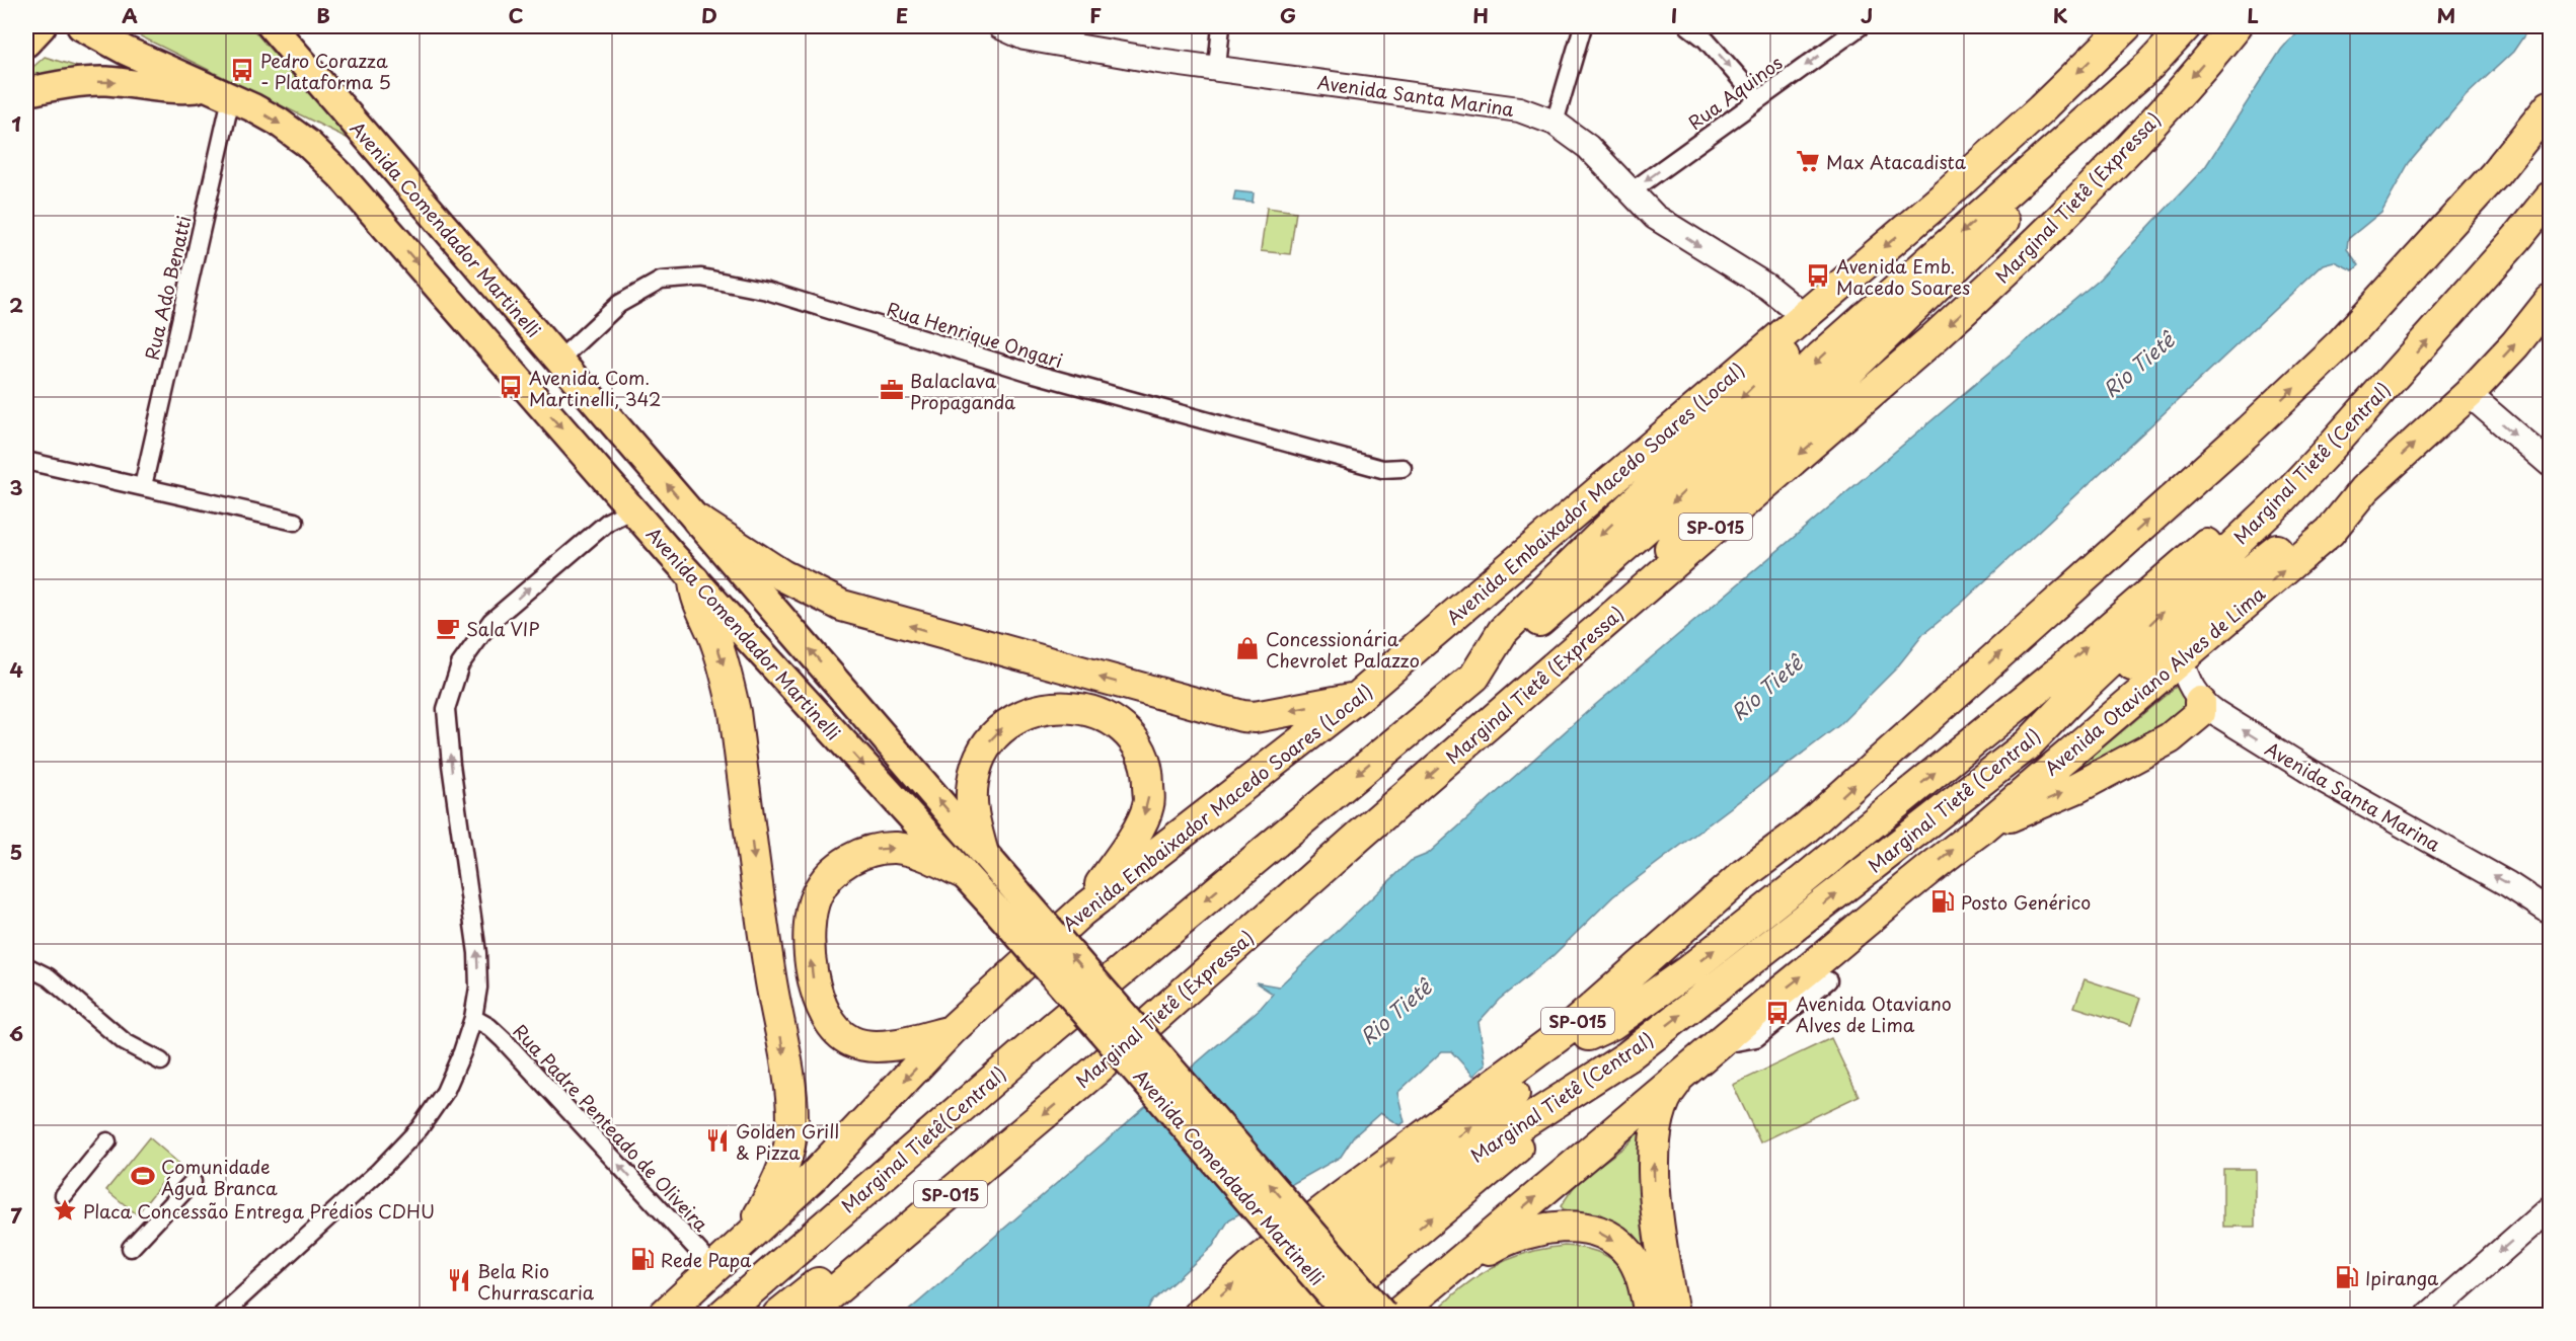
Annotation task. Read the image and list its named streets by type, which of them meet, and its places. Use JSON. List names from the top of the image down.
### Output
{
  "streets": {
    "highway": [
      "Marginal Tietê (Expressa)",
      "Marginal Tietê (Central)",
      "Avenida Embaixador Macedo Soares (Local)",
      "SP-015",
      "Avenida Otaviano Alves de Lima",
      "Marginal Tietê(Central)"
    ],
    "main road": ["Avenida Comendador Martinelli"],
    "street": [
      "Rua Aquinos",
      "Avenida Santa Marina",
      "Rua Ado Benatti",
      "Rua Henrique Ongari",
      "Rua Padre Penteado de Oliveira"
    ]
  },
  "crossings": [
    ["Rua Aquinos", "Avenida Santa Marina"],
    ["Avenida Santa Marina", "Avenida Embaixador Macedo Soares (Local)"],
    ["Avenida Santa Marina", "Avenida Otaviano Alves de Lima"],
    ["Avenida Comendador Martinelli", "Rua Ado Benatti"],
    ["Avenida Comendador Martinelli", "Rua Henrique Ongari"],
    ["Avenida Embaixador Macedo Soares (Local)", "Rua Padre Penteado de Oliveira"]
  ],
  "one_way": ["Rua Aquinos", "Rua Padre Penteado de Oliveira", "Marginal Tietê(Central)"],
  "water": ["Rio Tietê"],
  "places": {
    "bus stop": [
      "Pedro Corazza - Plataforma 5",
      "Avenida Emb. Macedo Soares",
      "Avenida Com. Martinelli, 342",
      "Avenida Otaviano Alves de Lima"
    ],
    "supermarket": ["Max Atacadista"],
    "office": ["Balaclava Propaganda"],
    "cafe": ["Sala VIP"],
    "shop": ["Concessionária Chevrolet Palazzo"],
    "fuel station": ["Posto Genérico", "Rede Papa", "Ipiranga"],
    "restaurant": ["Golden Grill & Pizza", "Bela Rio Churrascaria"],
    "sports": ["Comunidade Água Branca"],
    "place": ["Placa Concessão Entrega Prédios CDHU"]
  },
  "grid": {
    "columns": [
      "A",
      "B",
      "C",
      "D",
      "E",
      "F",
      "G",
      "H",
      "I",
      "J",
      "K",
      "L",
      "M"
    ],
    "rows": [
      "1",
      "2",
      "3",
      "4",
      "5",
      "6",
      "7"
    ]
  }
}
